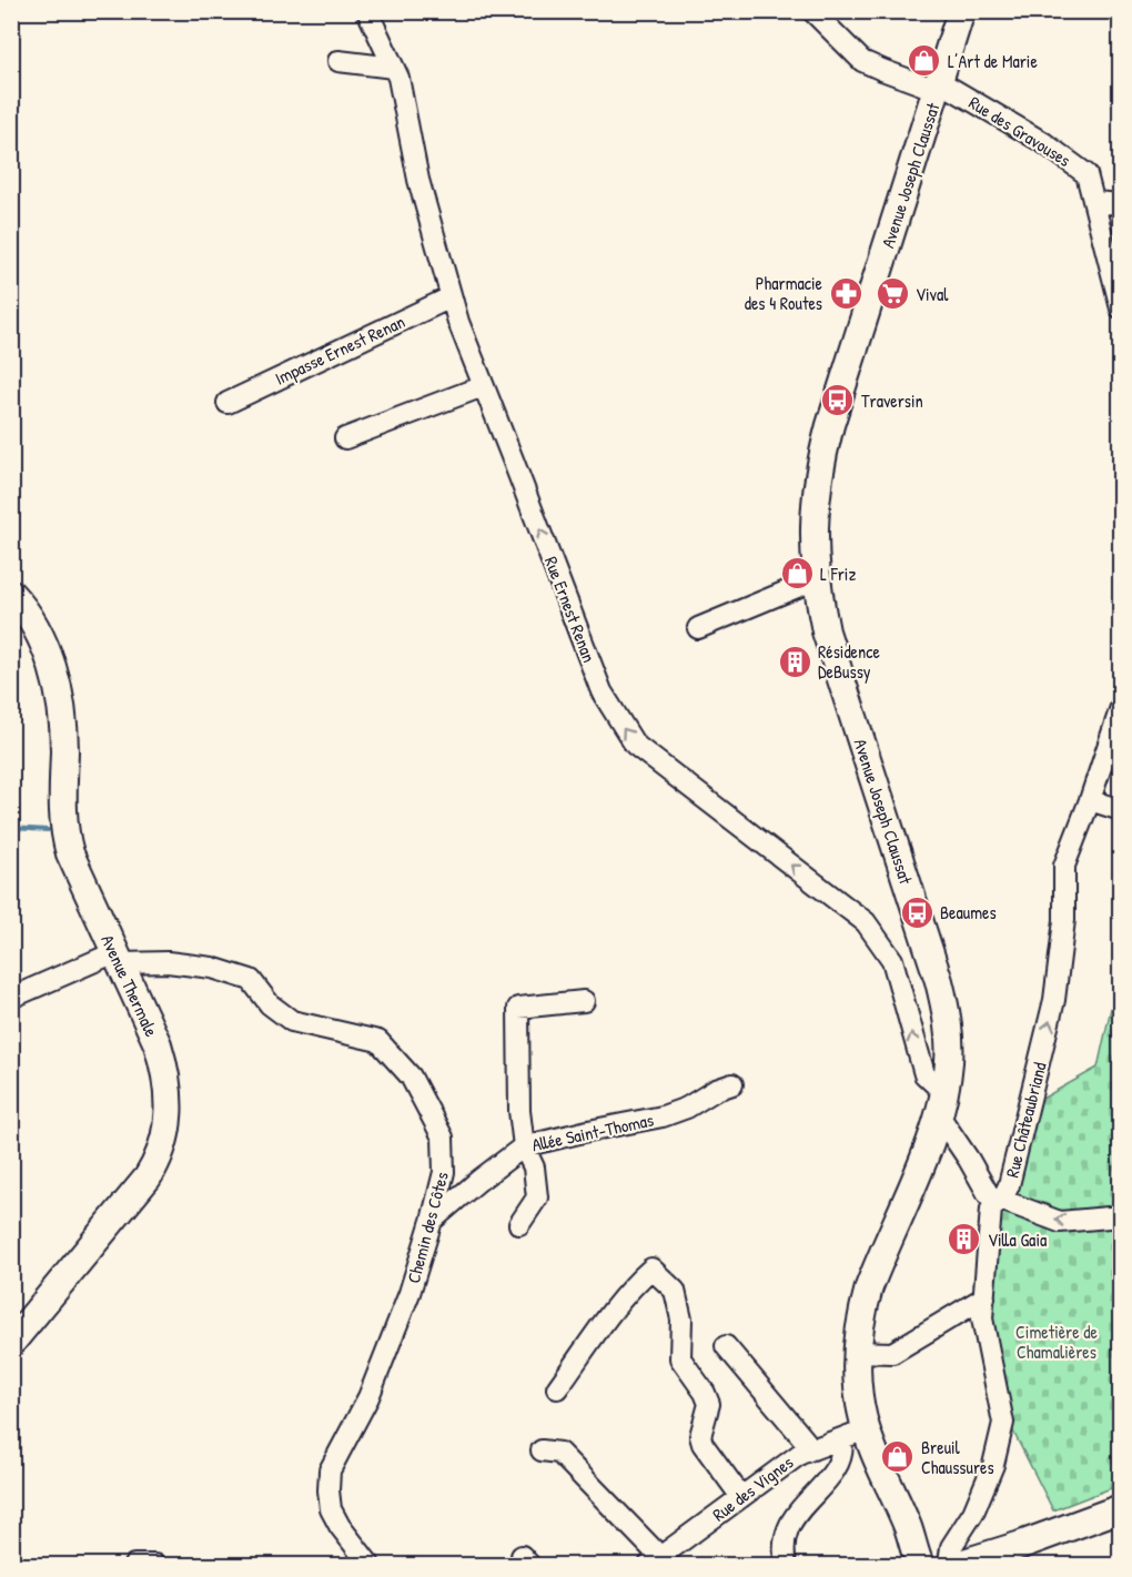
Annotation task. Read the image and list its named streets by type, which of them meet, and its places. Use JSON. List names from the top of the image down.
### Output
{
  "streets": {
    "main road": ["Avenue Joseph Claussat", "Avenue Thermale"],
    "street": [
      "Rue des Gravouses",
      "Impasse Ernest Renan",
      "Rue Ernest Renan",
      "Rue Châteaubriand",
      "Allée Saint-Thomas",
      "Chemin des Côtes",
      "Rue des Vignes"
    ]
  },
  "crossings": [
    ["Rue des Gravouses", "Avenue Joseph Claussat"],
    ["Avenue Joseph Claussat", "Rue Ernest Renan"],
    ["Avenue Joseph Claussat", "Rue Châteaubriand"],
    ["Avenue Joseph Claussat", "Rue des Vignes"],
    ["Impasse Ernest Renan", "Rue Ernest Renan"],
    ["Rue Ernest Renan", "Rue Châteaubriand"],
    ["Avenue Thermale", "Chemin des Côtes"],
    ["Allée Saint-Thomas", "Chemin des Côtes"]
  ],
  "one_way": ["Rue Ernest Renan", "Rue Châteaubriand"],
  "parks": ["Cimetière de Chamalières"],
  "places": {
    "shop": ["L’Art de Marie", "L Friz", "Breuil Chaussures"],
    "pharmacy": ["Pharmacie des 4 Routes"],
    "supermarket": ["Vival"],
    "bus stop": ["Traversin", "Beaumes"],
    "building": ["Résidence DeBussy", "Villa Gaia"]
  }
}
